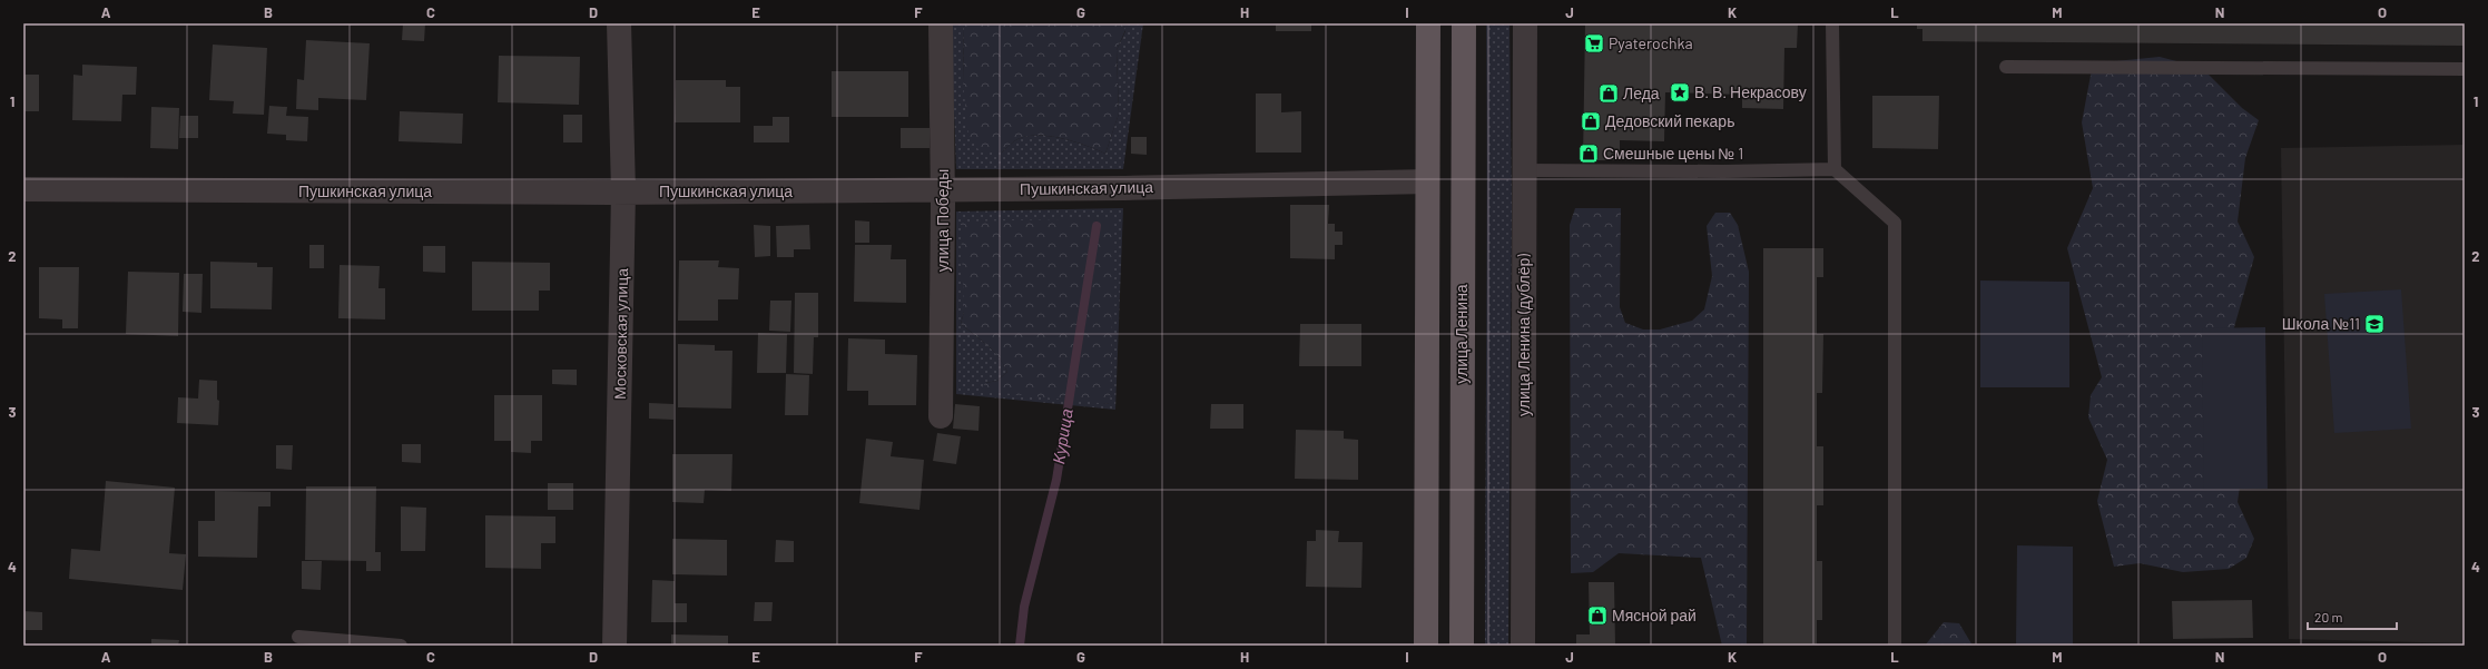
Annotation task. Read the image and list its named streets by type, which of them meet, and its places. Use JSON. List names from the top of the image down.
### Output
{
  "streets": {
    "main road": ["улица Ленина"],
    "street": [
      "Пушкинская улица",
      "улица Победы",
      "Московская улица",
      "улица Ленина (дублёр)"
    ]
  },
  "crossings": [
    ["Пушкинская улица", "улица Победы"],
    ["Пушкинская улица", "Московская улица"]
  ],
  "water": ["Курица"],
  "places": {
    "supermarket": ["Pyaterochka"],
    "place": ["В. В. Некрасову"],
    "shop": [
      "Леда",
      "Дедовский пекарь",
      "Смешные цены № 1",
      "Мясной рай"
    ],
    "school or university": ["Школа №11"]
  },
  "scale_bar": "20 m",
  "grid": {
    "columns": [
      "A",
      "B",
      "C",
      "D",
      "E",
      "F",
      "G",
      "H",
      "I",
      "J",
      "K",
      "L",
      "M",
      "N",
      "O"
    ],
    "rows": [
      "1",
      "2",
      "3",
      "4"
    ]
  }
}
